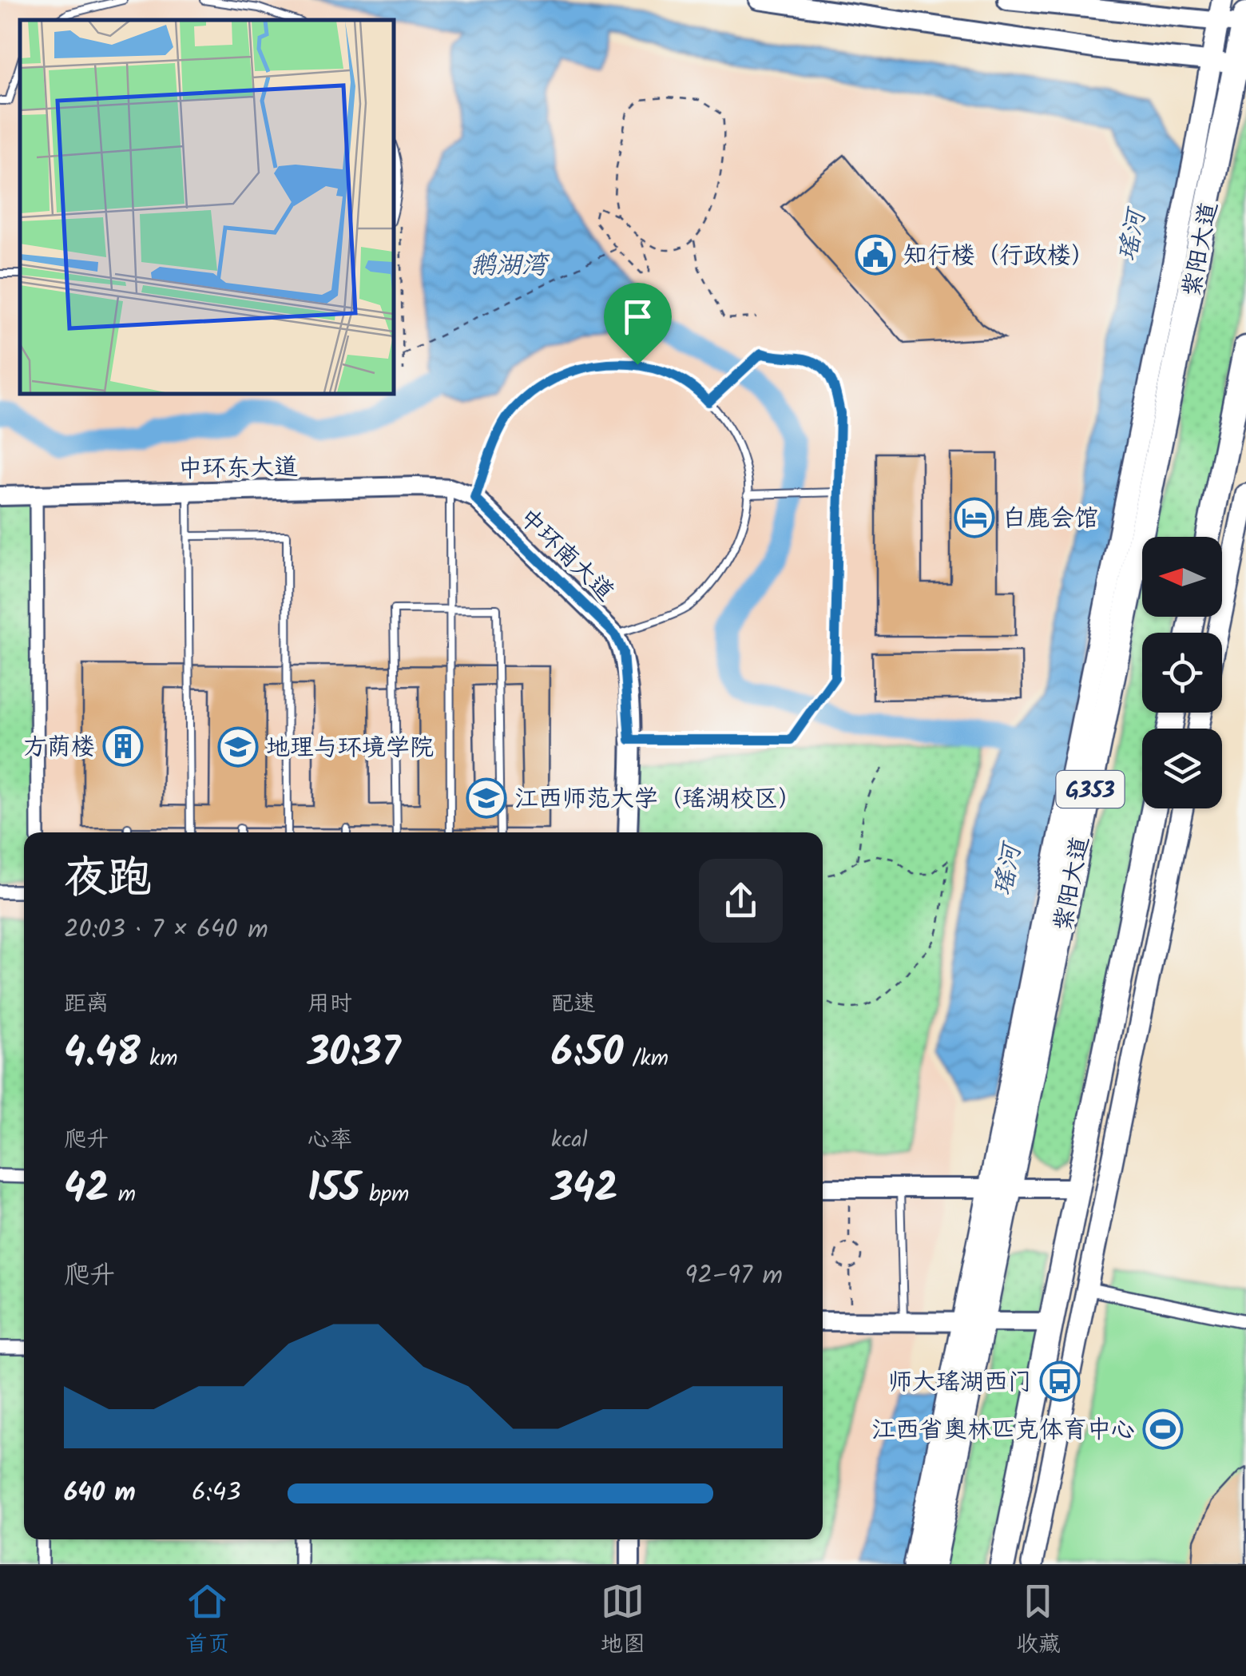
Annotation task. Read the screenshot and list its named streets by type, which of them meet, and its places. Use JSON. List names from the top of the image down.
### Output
{
  "streets": {
    "highway": ["紫阳大道", "G353"],
    "street": ["中环东大道", "中环南大道"]
  },
  "crossings": [
    ["中环东大道", "中环南大道"]
  ],
  "water": ["瑶河", "鹅湖湾"],
  "places": {
    "public building": ["知行楼（行政楼）"],
    "hotel": ["白鹿会馆"],
    "building": ["方荫楼"],
    "school or university": ["地理与环境学院", "江西师范大学（瑶湖校区）"],
    "bus stop": ["师大瑶湖西门"],
    "sports": ["江西省奥林匹克体育中心"]
  },
  "north": "left",
  "page": {
    "heading": ["夜跑", "20:03 · 7 × 640 m"],
    "stats": [
      ["距离", "4.48 km"],
      ["用时", "30:37"],
      ["配速", "6:50 /km"],
      ["爬升", "42 m"],
      ["心率", "155 bpm"],
      ["kcal", "342"]
    ],
    "chart": ["爬升", "92–97 m"],
    "list": [
      {
        "name": "640 m",
        "note": "6:43"
      }
    ],
    "tabs": ["首页", "地图", "收藏"]
  }
}
